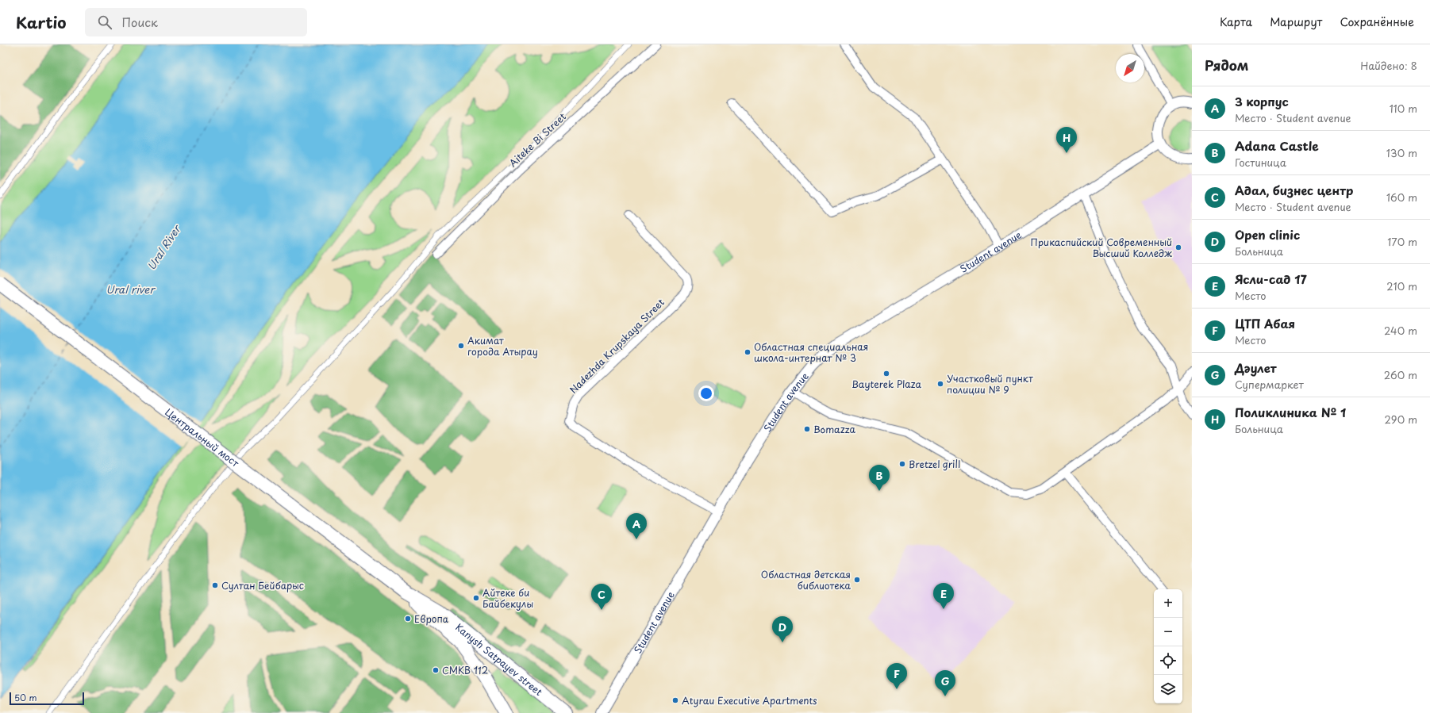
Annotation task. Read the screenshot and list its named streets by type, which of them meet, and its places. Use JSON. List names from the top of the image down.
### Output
{
  "streets": {
    "main road": ["Центральный мост", "Kanysh Satpayev street"],
    "street": ["Aiteke Bi Street", "Student avenue", "Nadezhda Krupskaya Street"]
  },
  "crossings": [
    ["Student avenue", "Nadezhda Krupskaya Street"],
    ["Центральный мост", "Kanysh Satpayev street"]
  ],
  "water": ["Ural River", "Ural river"],
  "places": [
    "Прикаспийский Современный Высший Колледж",
    "Акимат города Атырау",
    "Областная специальная школа-интернат № 3",
    "Bayterek Plaza",
    "Участковый пункт полиции № 9",
    "Bomazza",
    "Bretzel grill",
    "Областная детская библиотека",
    "Султан Бейбарыс",
    "Айтеке би Байбекулы",
    "Европа",
    "СМКВ 112",
    "Atyrau Executive Apartments"
  ],
  "scale_bar": "50 m",
  "north": "bottom left",
  "page": {
    "header": "Kartio",
    "search": "Поиск",
    "nav": ["Карта", "Маршрут", "Сохранённые"],
    "heading": ["Рядом", "Найдено: 8"],
    "list": [
      {
        "mark": "A",
        "name": "3 корпус",
        "note": "Место · Student avenue",
        "value": "110 m"
      },
      {
        "mark": "B",
        "name": "Adana Сastle",
        "note": "Гостиница",
        "value": "130 m"
      },
      {
        "mark": "C",
        "name": "Адал, бизнес центр",
        "note": "Место · Student avenue",
        "value": "160 m"
      },
      {
        "mark": "D",
        "name": "Open clinic",
        "note": "Больница",
        "value": "170 m"
      },
      {
        "mark": "E",
        "name": "Ясли-сад 17",
        "note": "Место",
        "value": "210 m"
      },
      {
        "mark": "F",
        "name": "ЦТП Абая",
        "note": "Место",
        "value": "240 m"
      },
      {
        "mark": "G",
        "name": "Дәулет",
        "note": "Супермаркет",
        "value": "260 m"
      },
      {
        "mark": "H",
        "name": "Поликлиника № 1",
        "note": "Больница",
        "value": "290 m"
      }
    ],
    "pins": [
      "H",
      "B",
      "A",
      "E",
      "C",
      "D",
      "F",
      "G"
    ],
    "map_buttons": ["+", "−"],
    "scale": "50 m"
  }
}
